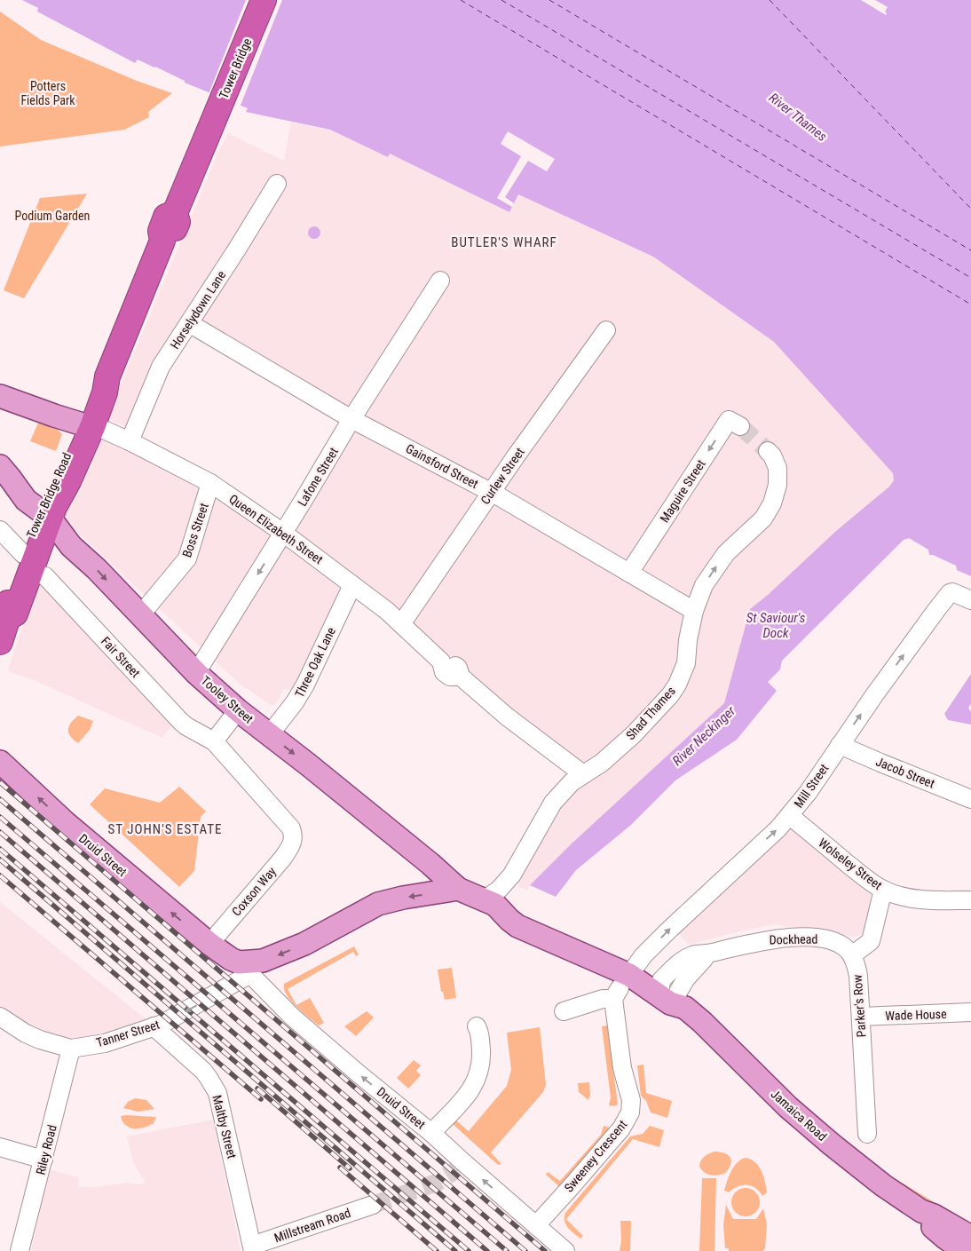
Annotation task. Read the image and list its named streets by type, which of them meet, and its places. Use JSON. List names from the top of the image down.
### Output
{
  "streets": {
    "highway": ["Tower Bridge", "Tower Bridge Road"],
    "main road": [
      "Tooley Street",
      "Druid Street",
      "Tanner Street",
      "Jamaica Road"
    ],
    "street": [
      "Horselydown Lane",
      "Gainsford Street",
      "Curlew Street",
      "Lafone Street",
      "Maguire Street",
      "Queen Elizabeth Street",
      "Boss Street",
      "Fair Street",
      "Three Oak Lane",
      "Shad Thames",
      "Jacob Street",
      "Mill Street",
      "Wolseley Street",
      "Coxson Way",
      "Dockhead",
      "Parker's Row",
      "Wade House",
      "Maltby Street",
      "Riley Road",
      "Sweeney Crescent",
      "Millstream Road"
    ]
  },
  "crossings": [
    ["Tower Bridge", "Tower Bridge Road"],
    ["Horselydown Lane", "Gainsford Street"],
    ["Horselydown Lane", "Queen Elizabeth Street"],
    ["Gainsford Street", "Curlew Street"],
    ["Gainsford Street", "Lafone Street"],
    ["Gainsford Street", "Maguire Street"],
    ["Gainsford Street", "Shad Thames"],
    ["Curlew Street", "Queen Elizabeth Street"],
    ["Lafone Street", "Queen Elizabeth Street"],
    ["Lafone Street", "Tooley Street"],
    ["Tower Bridge Road", "Queen Elizabeth Street"],
    ["Tower Bridge Road", "Fair Street"],
    ["Tower Bridge Road", "Tooley Street"],
    ["Queen Elizabeth Street", "Boss Street"],
    ["Queen Elizabeth Street", "Three Oak Lane"],
    ["Queen Elizabeth Street", "Shad Thames"],
    ["Boss Street", "Tooley Street"],
    ["Fair Street", "Coxson Way"],
    ["Three Oak Lane", "Tooley Street"],
    ["Tooley Street", "Shad Thames"],
    ["Tooley Street", "Tanner Street"],
    ["Tooley Street", "Jamaica Road"],
    ["Shad Thames", "Jamaica Road"],
    ["Jacob Street", "Mill Street"],
    ["Mill Street", "Wolseley Street"],
    ["Mill Street", "Jamaica Road"],
    ["Mill Street", "Sweeney Crescent"],
    ["Druid Street", "Coxson Way"],
    ["Druid Street", "Tanner Street"],
    ["Druid Street", "Sweeney Crescent"],
    ["Dockhead", "Parker's Row"],
    ["Dockhead", "Jamaica Road"],
    ["Parker's Row", "Wade House"],
    ["Tanner Street", "Maltby Street"],
    ["Tanner Street", "Riley Road"],
    ["Jamaica Road", "Sweeney Crescent"],
    ["Maltby Street", "Millstream Road"]
  ],
  "one_way": [
    "Lafone Street",
    "Maguire Street",
    "Tooley Street",
    "Mill Street",
    "Druid Street",
    "Tanner Street"
  ],
  "districts": ["BUTLER'S WHARF", "ST JOHN'S ESTATE"],
  "water": ["River Thames", "St Saviour's Dock", "River Neckinger"],
  "parks": ["Potters Fields Park", "Podium Garden"]
}
